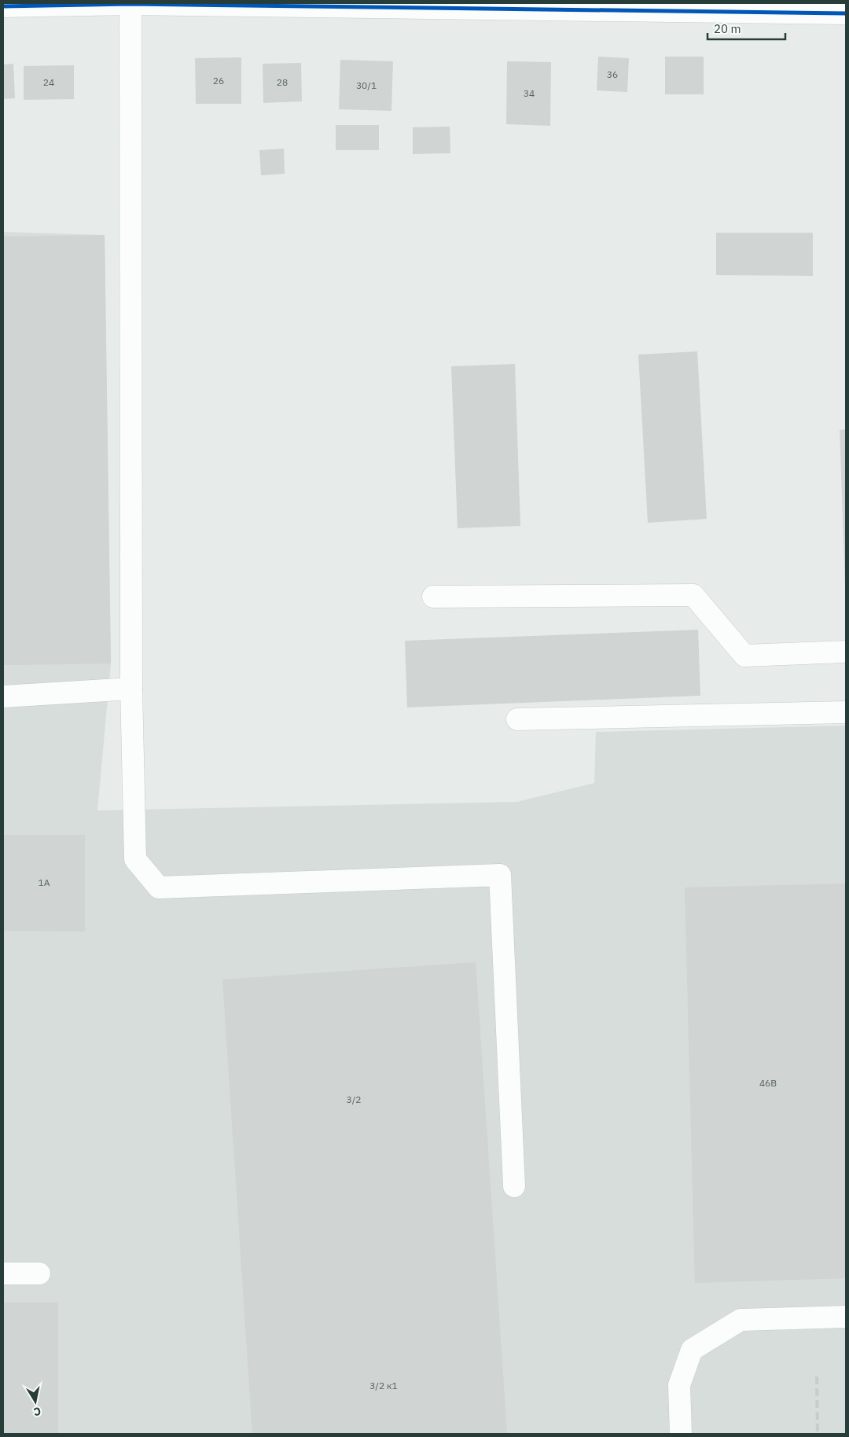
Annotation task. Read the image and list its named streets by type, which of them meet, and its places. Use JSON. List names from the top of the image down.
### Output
{
  "house_numbers": [
    "36",
    "26",
    "24",
    "28",
    "30/1",
    "34",
    "1А",
    "46В",
    "3/2",
    "3/2 к1"
  ],
  "scale_bar": "20 m",
  "north": "bottom"
}
